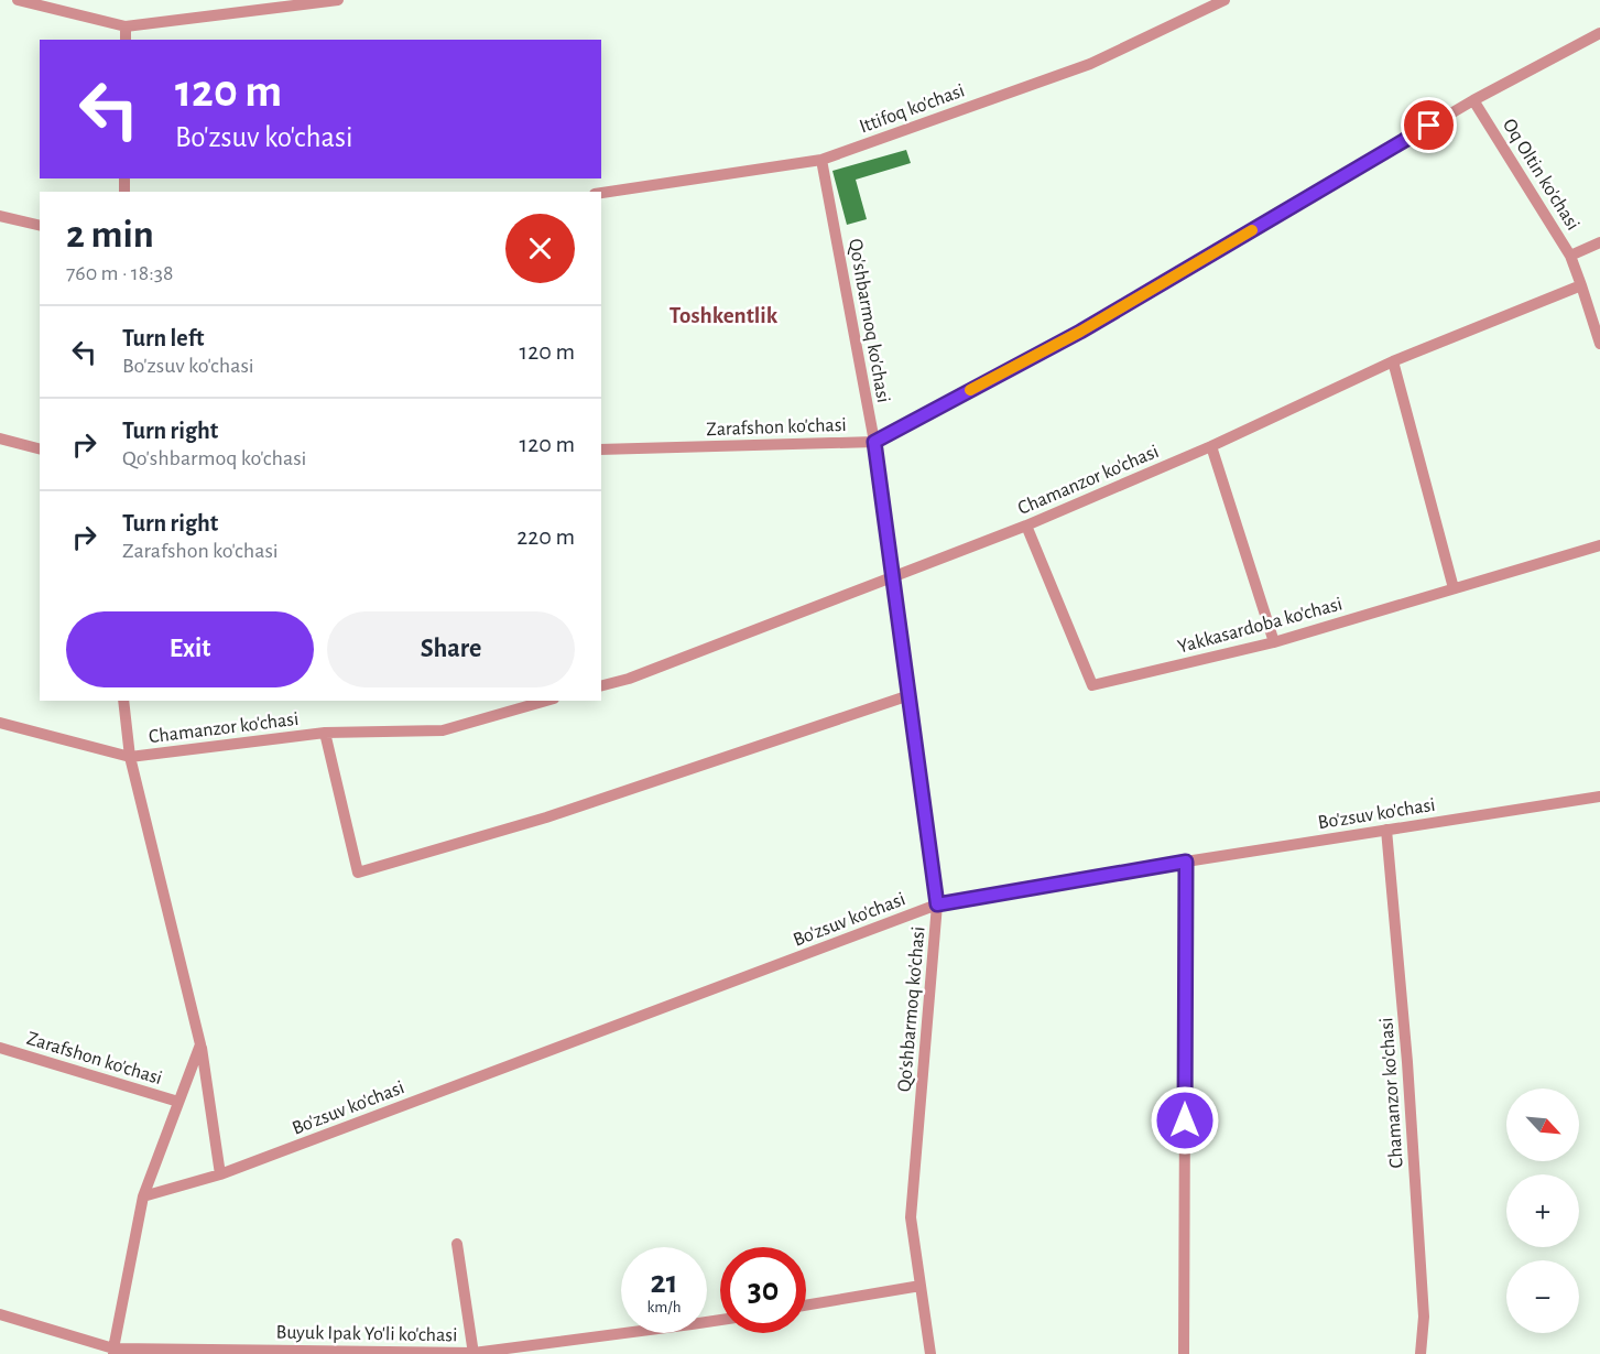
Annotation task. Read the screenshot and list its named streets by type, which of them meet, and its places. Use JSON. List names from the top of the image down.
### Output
{
  "streets": {
    "street": [
      "Ittifoq ko'chasi",
      "Oq Oltin ko'chasi",
      "Qo'shbarmoq ko'chasi",
      "Zarafshon ko'chasi",
      "Chamanzor ko'chasi",
      "Yakkasardoba ko'chasi",
      "Bo'zsuv ko'chasi",
      "Buyuk Ipak Yo'li ko'chasi"
    ]
  },
  "crossings": [
    ["Ittifoq ko'chasi", "Qo'shbarmoq ko'chasi"],
    ["Oq Oltin ko'chasi", "Zarafshon ko'chasi"],
    ["Oq Oltin ko'chasi", "Chamanzor ko'chasi"],
    ["Qo'shbarmoq ko'chasi", "Zarafshon ko'chasi"],
    ["Qo'shbarmoq ko'chasi", "Chamanzor ko'chasi"],
    ["Qo'shbarmoq ko'chasi", "Bo'zsuv ko'chasi"],
    ["Chamanzor ko'chasi", "Yakkasardoba ko'chasi"],
    ["Chamanzor ko'chasi", "Bo'zsuv ko'chasi"]
  ],
  "districts": ["Toshkentlik"],
  "north": "bottom right",
  "page": {
    "turn": ["120 m", "Bo'zsuv ko'chasi"],
    "heading": ["2 min", "760 m · 18:38"],
    "list": [
      {
        "name": "Turn left",
        "note": "Bo'zsuv ko'chasi",
        "value": "120 m"
      },
      {
        "name": "Turn right",
        "note": "Qo'shbarmoq ko'chasi",
        "value": "120 m"
      },
      {
        "name": "Turn right",
        "note": "Zarafshon ko'chasi",
        "value": "220 m"
      }
    ],
    "buttons": ["Exit", "Share"],
    "map_buttons": ["+", "−"],
    "speed": "21 km/h",
    "limit": "30"
  }
}
